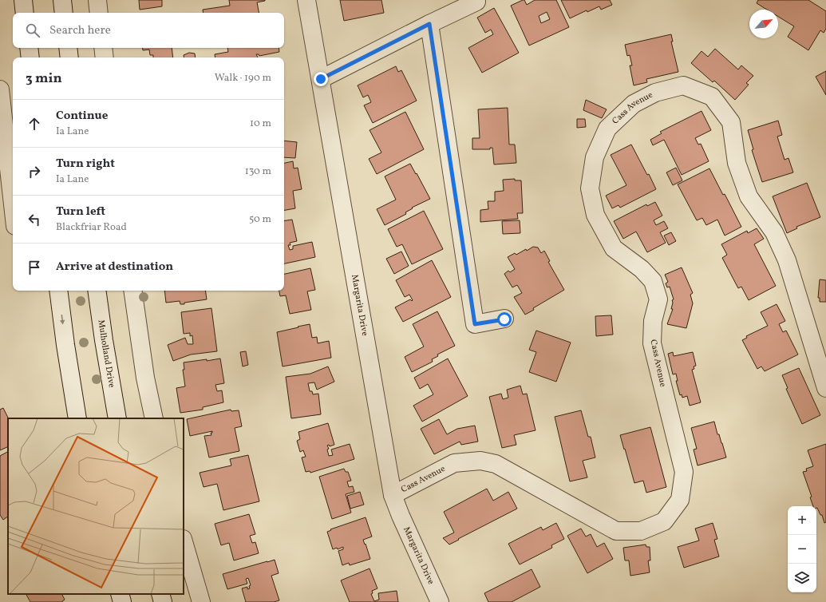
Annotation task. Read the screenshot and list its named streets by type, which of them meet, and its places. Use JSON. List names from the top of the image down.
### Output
{
  "streets": {
    "street": ["Cass Avenue", "Margarita Drive", "Mulholland Drive"]
  },
  "crossings": [
    ["Cass Avenue", "Margarita Drive"]
  ],
  "north": "top right",
  "page": {
    "search": "Search here",
    "heading": ["3 min", "Walk · 190 m"],
    "list": [
      ["Continue", "Ia Lane", "10 m"],
      ["Turn right", "Ia Lane", "130 m"],
      ["Turn left", "Blackfriar Road", "50 m"],
      "Arrive at destination"
    ],
    "map_buttons": ["+", "−"]
  }
}
